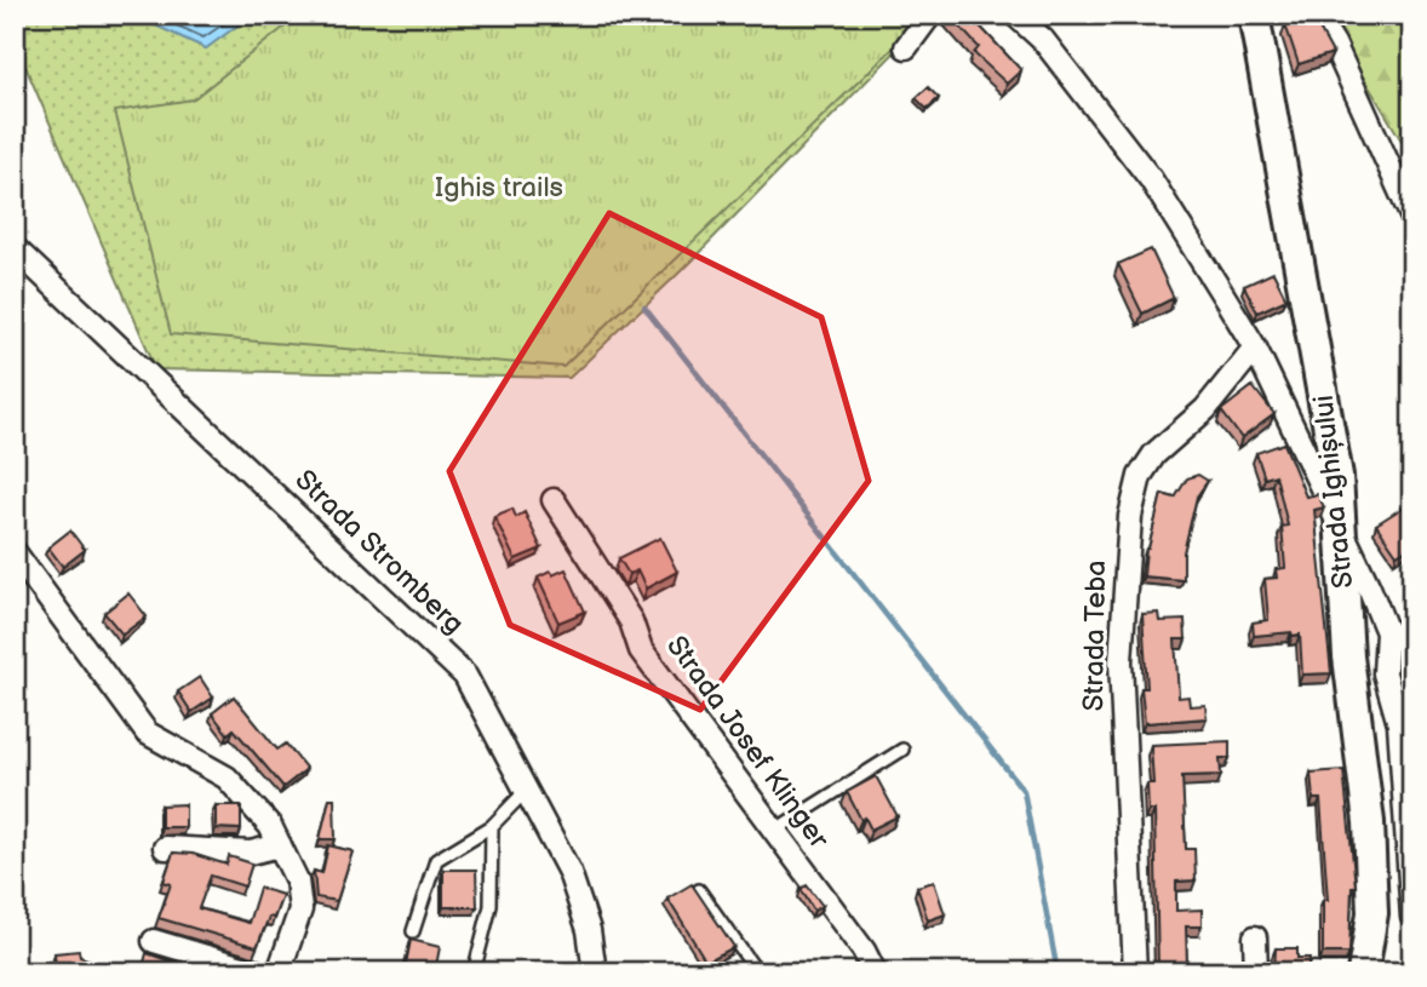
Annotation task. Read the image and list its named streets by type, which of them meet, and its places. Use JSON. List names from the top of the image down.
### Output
{
  "streets": {
    "street": [
      "Strada Ighișului",
      "Strada Stromberg",
      "Strada Teba",
      "Strada Josef Klinger"
    ]
  },
  "parks": ["Ighis trails"]
}
